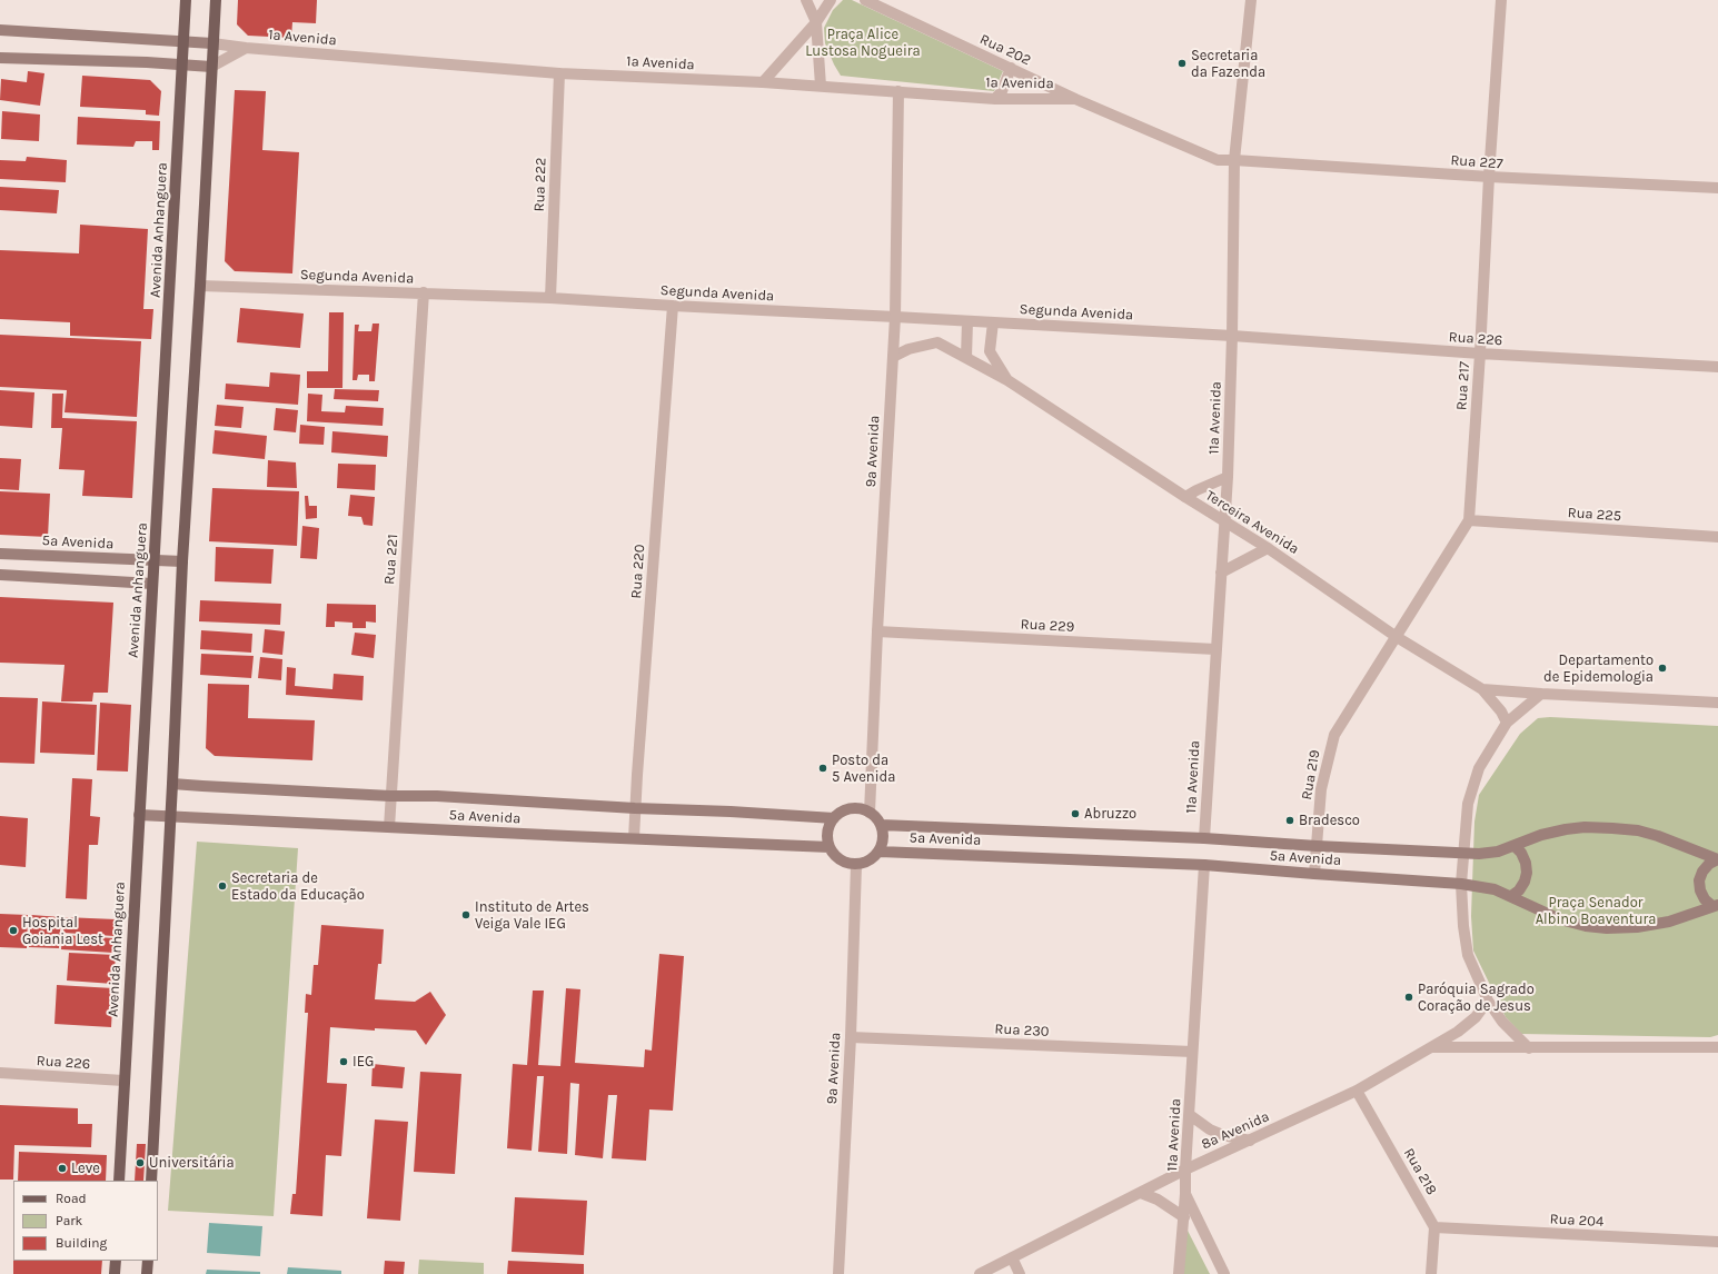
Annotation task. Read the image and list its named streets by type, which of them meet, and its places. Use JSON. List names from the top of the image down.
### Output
{
  "streets": {
    "main road": ["Avenida Anhanguera", "5ª Avenida"],
    "street": [
      "1ª Avenida",
      "Rua 202",
      "Rua 227",
      "Rua 222",
      "Segunda Avenida",
      "Rua 226",
      "Rua 217",
      "11ª Avenida",
      "9ª Avenida",
      "Rua 225",
      "Terceira Avenida",
      "Rua 221",
      "Rua 220",
      "Rua 229",
      "Rua 219",
      "Rua 230",
      "8ª Avenida",
      "Rua 218",
      "Rua 204"
    ]
  },
  "crossings": [
    ["1ª Avenida", "Rua 202"],
    ["1ª Avenida", "Rua 222"],
    ["1ª Avenida", "9ª Avenida"],
    ["Rua 202", "Rua 227"],
    ["Rua 202", "11ª Avenida"],
    ["Rua 227", "Rua 217"],
    ["Rua 227", "11ª Avenida"],
    ["Rua 222", "Segunda Avenida"],
    ["Avenida Anhanguera", "Rua 226"],
    ["Avenida Anhanguera", "5ª Avenida"],
    ["Segunda Avenida", "Rua 226"],
    ["Segunda Avenida", "11ª Avenida"],
    ["Segunda Avenida", "9ª Avenida"],
    ["Segunda Avenida", "Terceira Avenida"],
    ["Segunda Avenida", "Rua 221"],
    ["Segunda Avenida", "Rua 220"],
    ["Rua 226", "Rua 217"],
    ["Rua 226", "11ª Avenida"],
    ["Rua 217", "Rua 225"],
    ["Rua 217", "Terceira Avenida"],
    ["Rua 217", "Rua 219"],
    ["11ª Avenida", "Terceira Avenida"],
    ["11ª Avenida", "5ª Avenida"],
    ["11ª Avenida", "Rua 229"],
    ["11ª Avenida", "Rua 230"],
    ["11ª Avenida", "8ª Avenida"],
    ["9ª Avenida", "Terceira Avenida"],
    ["9ª Avenida", "5ª Avenida"],
    ["9ª Avenida", "Rua 229"],
    ["9ª Avenida", "Rua 230"],
    ["5ª Avenida", "Rua 221"],
    ["5ª Avenida", "Rua 220"],
    ["5ª Avenida", "Rua 219"],
    ["8ª Avenida", "Rua 218"],
    ["Rua 218", "Rua 204"]
  ],
  "parks": ["Praça Alice Lustosa Nogueira", "Praça Senador Albino Boaventura"],
  "places": [
    "Secretaria da Fazenda",
    "Departamento de Epidemologia",
    "Posto da 5 Avenida",
    "Abruzzo",
    "Bradesco",
    "Secretaria de Estado da Educação",
    "Instituto de Artes Veiga Vale IEG",
    "Hospital Goiania Lest",
    "Paróquia Sagrado Coração de Jesus",
    "IEG",
    "Universitária",
    "Leve"
  ],
  "legend": ["Road", "Park", "Building"]
}
